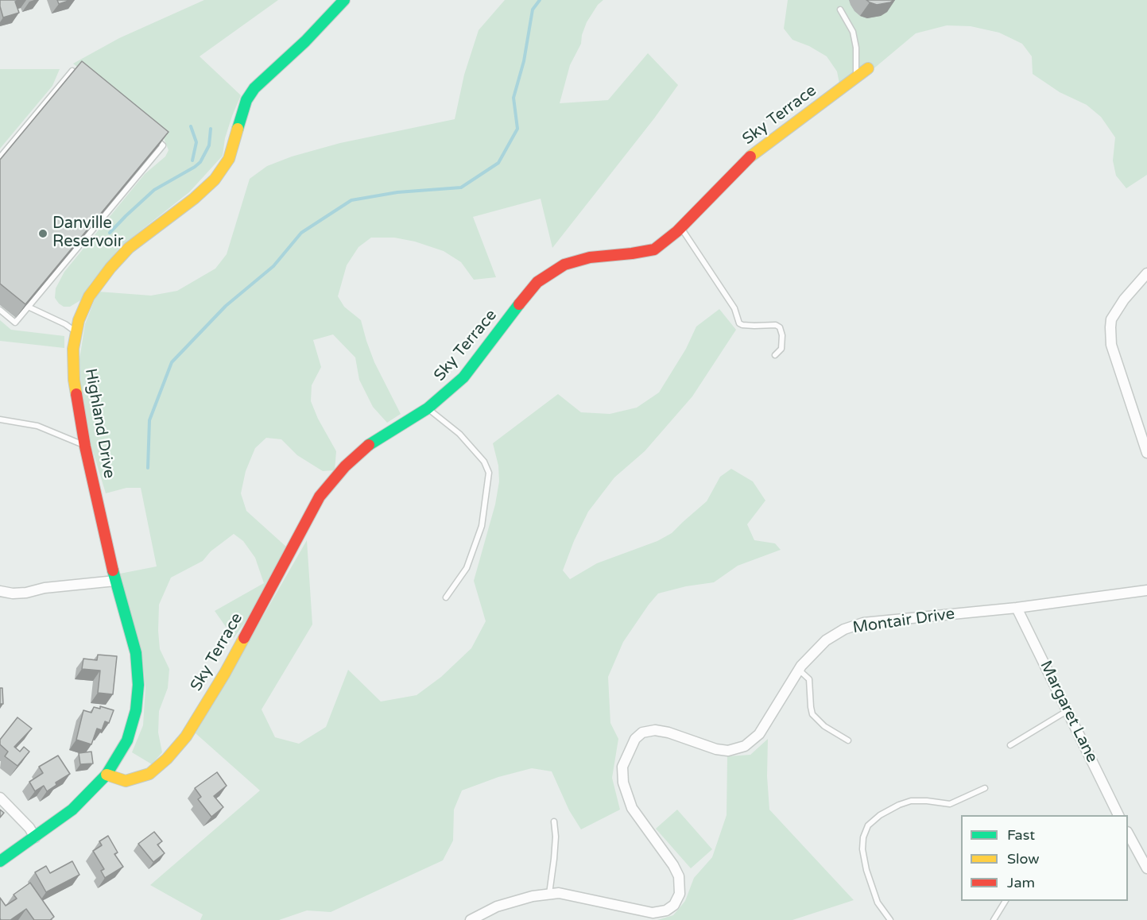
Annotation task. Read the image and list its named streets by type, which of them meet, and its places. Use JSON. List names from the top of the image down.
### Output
{
  "streets": {
    "street": [
      "Sky Terrace",
      "Highland Drive",
      "Montair Drive",
      "Margaret Lane"
    ]
  },
  "crossings": [
    ["Sky Terrace", "Highland Drive"],
    ["Montair Drive", "Margaret Lane"]
  ],
  "places": ["Danville Reservoir"],
  "legend": ["Fast", "Slow", "Jam"]
}
